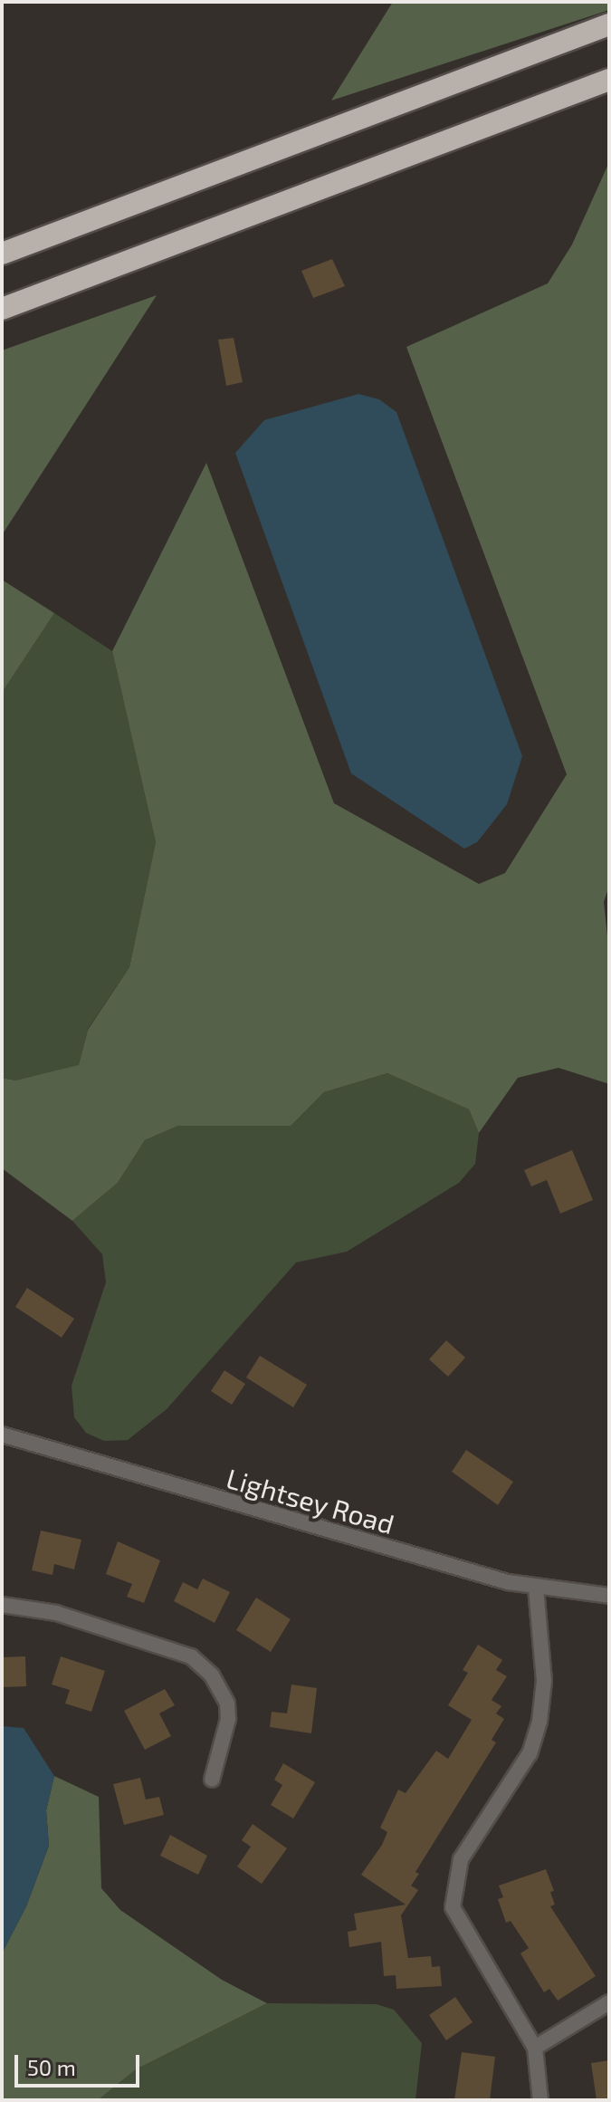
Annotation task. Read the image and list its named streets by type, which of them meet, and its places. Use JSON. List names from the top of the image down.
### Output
{
  "streets": {
    "street": ["Lightsey Road"]
  },
  "scale_bar": "50 m"
}
